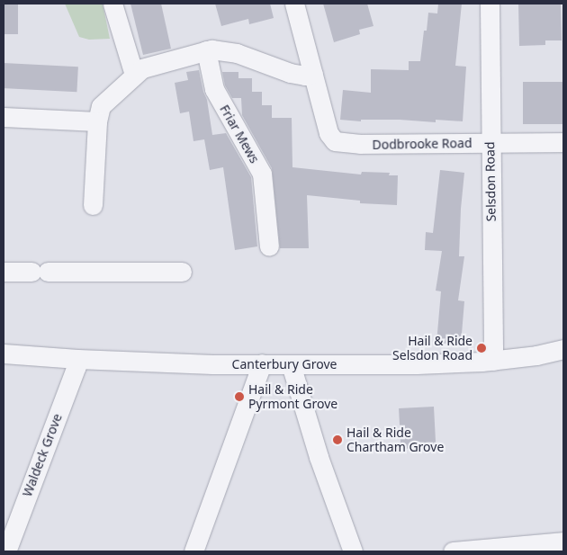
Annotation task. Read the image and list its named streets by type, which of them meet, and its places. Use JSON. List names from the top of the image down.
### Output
{
  "streets": {
    "street": [
      "Friar Mews",
      "Dodbrooke Road",
      "Selsdon Road",
      "Canterbury Grove",
      "Waldeck Grove"
    ]
  },
  "crossings": [
    ["Dodbrooke Road", "Selsdon Road"],
    ["Selsdon Road", "Canterbury Grove"],
    ["Canterbury Grove", "Waldeck Grove"]
  ],
  "places": ["Hail & Ride Selsdon Road", "Hail & Ride Pyrmont Grove", "Hail & Ride Chartham Grove"]
}
